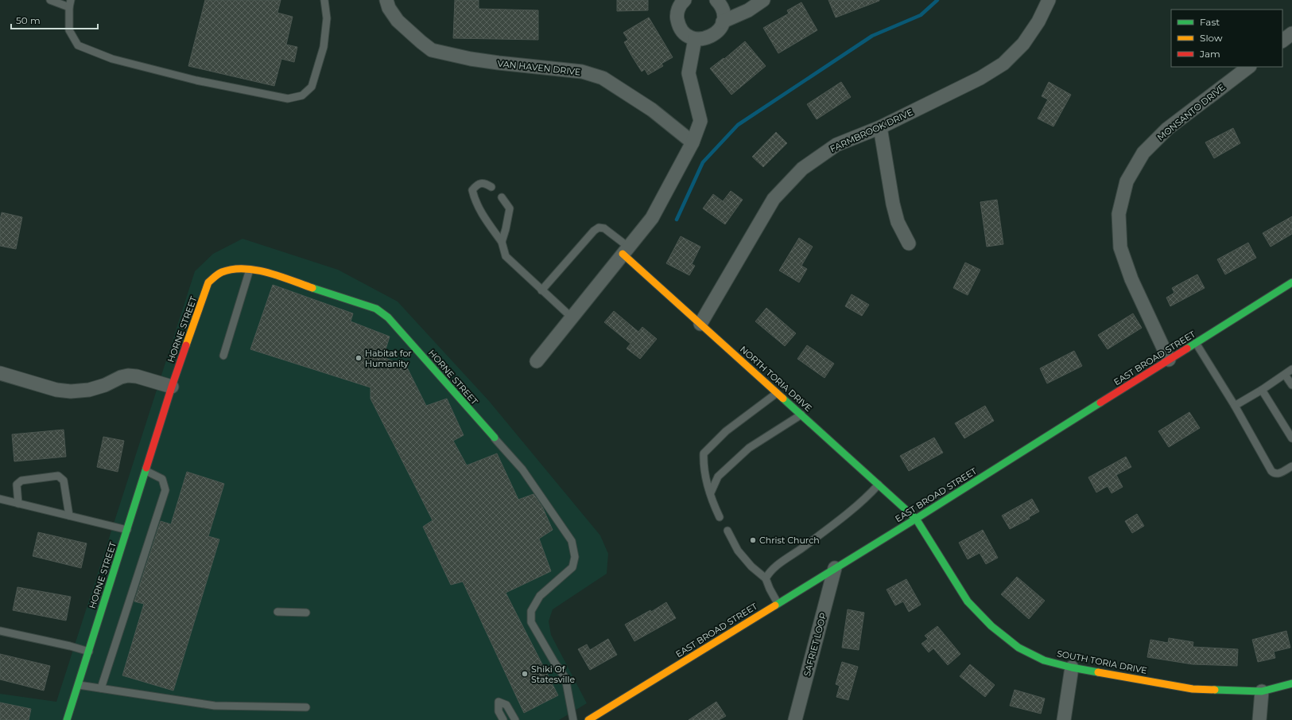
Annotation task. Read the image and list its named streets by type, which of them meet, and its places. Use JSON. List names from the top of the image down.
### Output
{
  "streets": {
    "street": [
      "VAN HAVEN DRIVE",
      "MONSANTO DRIVE",
      "FARMBROOK DRIVE",
      "HORNE STREET",
      "EAST BROAD STREET",
      "NORTH TORIA DRIVE",
      "SAFRIET LOOP",
      "SOUTH TORIA DRIVE"
    ]
  },
  "crossings": [
    ["MONSANTO DRIVE", "EAST BROAD STREET"],
    ["FARMBROOK DRIVE", "NORTH TORIA DRIVE"],
    ["EAST BROAD STREET", "NORTH TORIA DRIVE"],
    ["EAST BROAD STREET", "SAFRIET LOOP"],
    ["EAST BROAD STREET", "SOUTH TORIA DRIVE"],
    ["NORTH TORIA DRIVE", "SOUTH TORIA DRIVE"]
  ],
  "places": ["Habitat for Humanity", "Christ Church", "Shiki Of Statesville"],
  "legend": ["Fast", "Slow", "Jam"],
  "scale_bar": "50 m"
}
